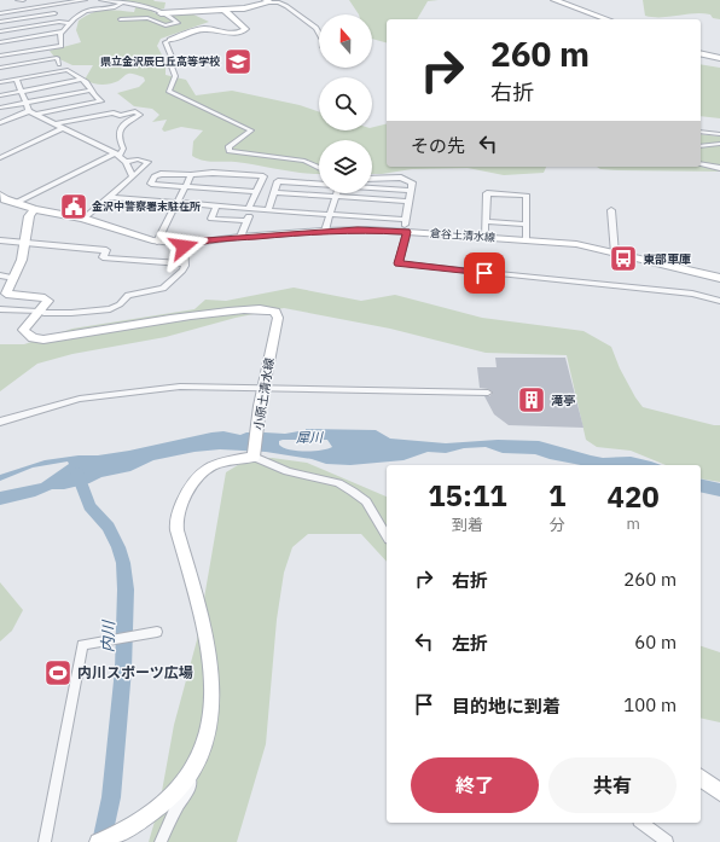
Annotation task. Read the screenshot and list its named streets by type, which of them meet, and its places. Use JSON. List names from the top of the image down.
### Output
{
  "streets": {
    "main road": ["倉谷土清水線", "小原土清水線"]
  },
  "water": ["犀川", "内川"],
  "places": {
    "school or university": ["県立金沢辰巳丘高等学校"],
    "public building": ["金沢中警察署末駐在所"],
    "bus stop": ["東部車庫"],
    "building": ["滝亭"],
    "sports": ["内川スポーツ広場"]
  },
  "north": "top",
  "page": {
    "turn": ["260 m", "右折"],
    "then": "その先",
    "eta": [
      "15:11",
      "到着",
      "1",
      "分",
      "420",
      "m"
    ],
    "list": [
      {
        "name": "右折",
        "value": "260 m"
      },
      {
        "name": "左折",
        "value": "60 m"
      },
      {
        "name": "目的地に到着",
        "value": "100 m"
      }
    ],
    "buttons": ["終了", "共有"]
  }
}
